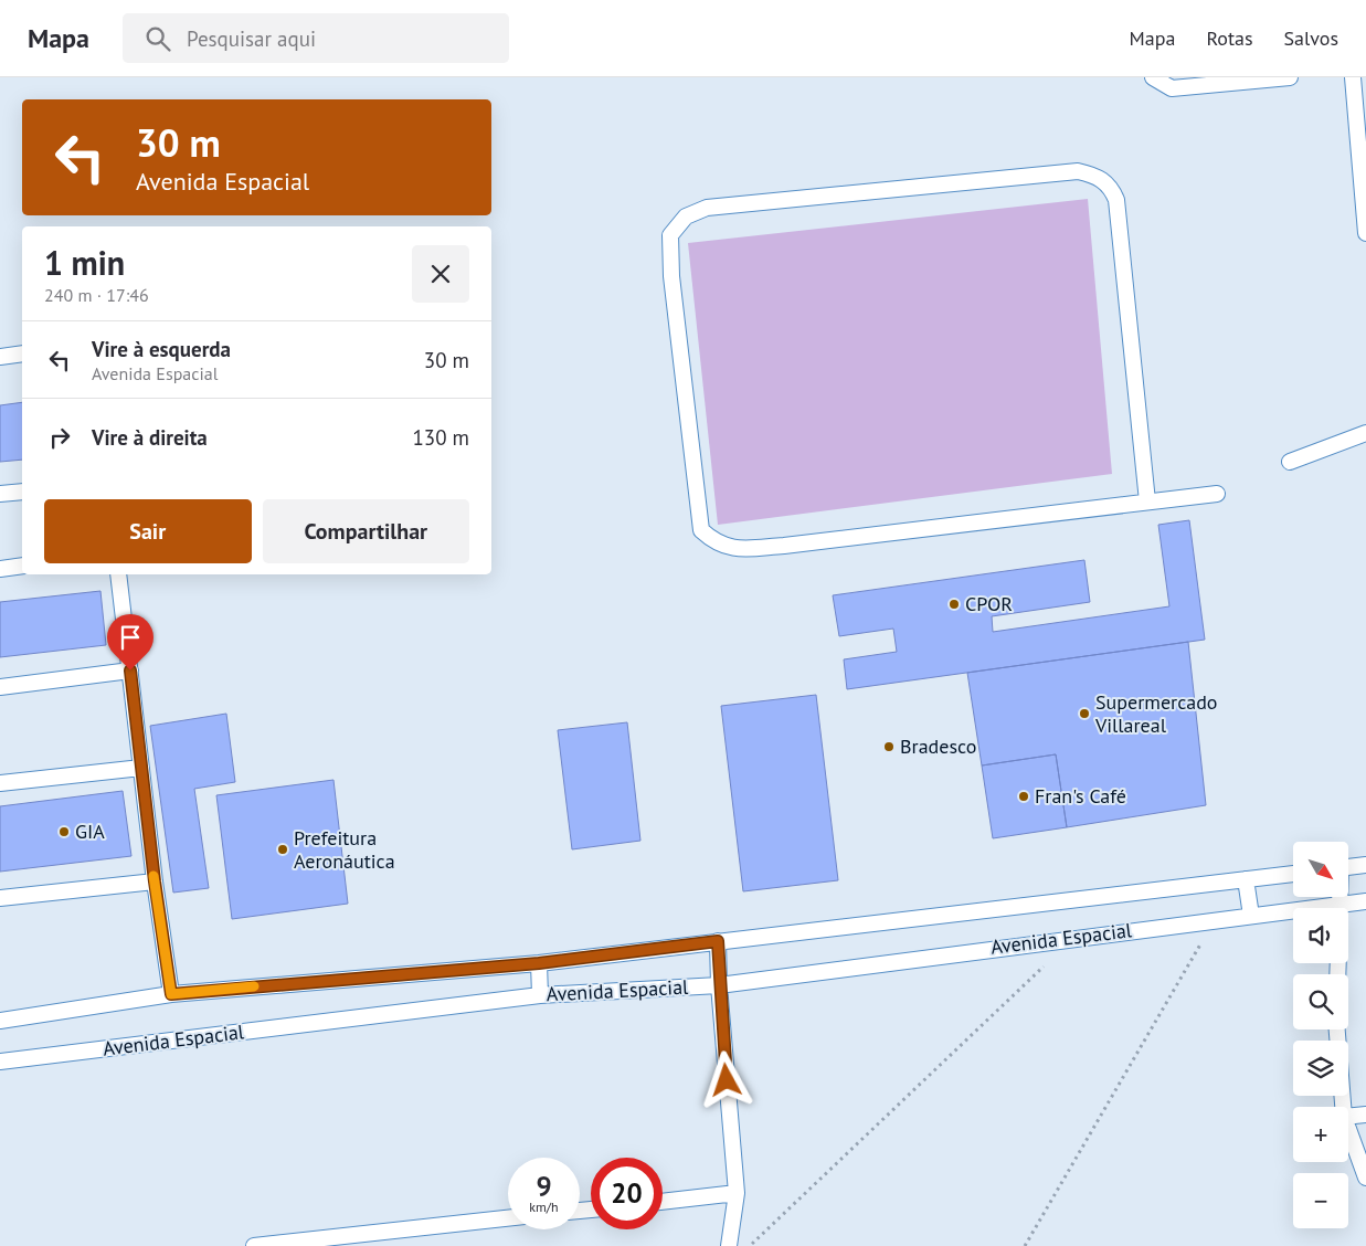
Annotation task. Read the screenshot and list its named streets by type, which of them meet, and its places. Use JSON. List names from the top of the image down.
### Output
{
  "streets": {
    "lane": ["Avenida Espacial"]
  },
  "places": [
    "CPOR",
    "Supermercado Villareal",
    "Bradesco",
    "Fran's Café",
    "GIA",
    "Prefeitura Aeronáutica"
  ],
  "north": "bottom right",
  "page": {
    "header": "Mapa",
    "search": "Pesquisar aqui",
    "nav": ["Mapa", "Rotas", "Salvos"],
    "turn": ["30 m", "Avenida Espacial"],
    "heading": ["1 min", "240 m · 17:46"],
    "list": [
      {
        "name": "Vire à esquerda",
        "note": "Avenida Espacial",
        "value": "30 m"
      },
      {
        "name": "Vire à direita",
        "value": "130 m"
      }
    ],
    "buttons": ["Sair", "Compartilhar"],
    "map_buttons": ["+", "−"],
    "speed": "9 km/h",
    "limit": "20"
  }
}
